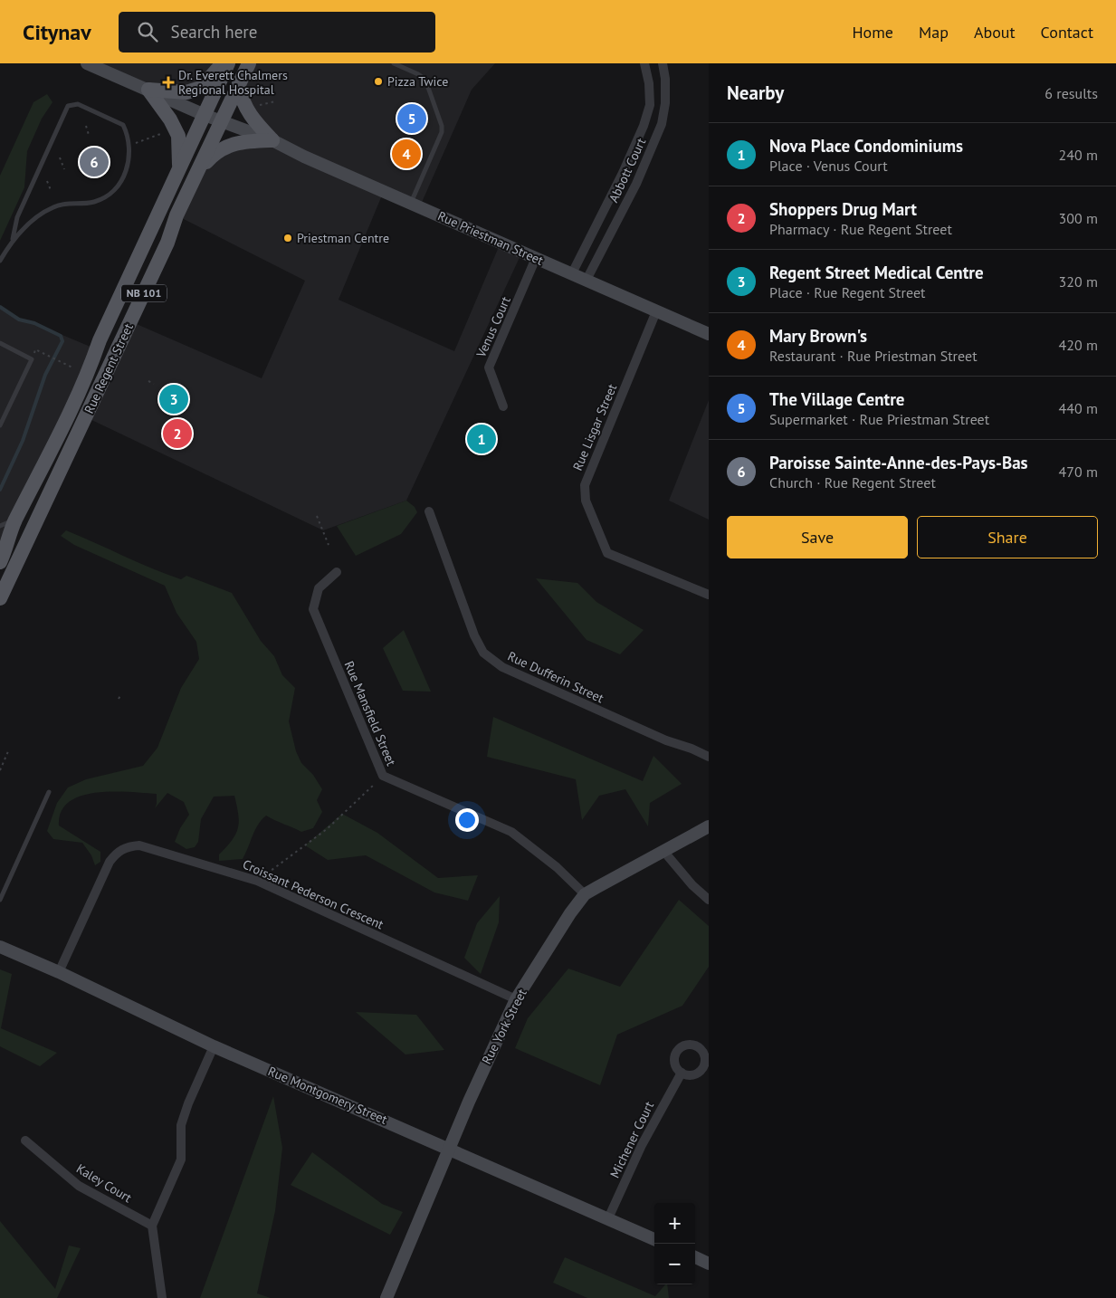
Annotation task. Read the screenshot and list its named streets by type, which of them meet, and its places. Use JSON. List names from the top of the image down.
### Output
{
  "streets": {
    "main road": ["NB 101", "Rue Regent Street"],
    "street": [
      "Abbott Court",
      "Rue Priestman Street",
      "Venus Court",
      "Rue Lisgar Street",
      "Rue Dufferin Street",
      "Rue Mansfield Street",
      "Croissant Pederson Crescent",
      "Rue York Street",
      "Rue Montgomery Street",
      "Michener Court",
      "Kaley Court"
    ]
  },
  "crossings": [
    ["Abbott Court", "Rue Priestman Street"],
    ["Rue Priestman Street", "Venus Court"],
    ["Rue Priestman Street", "Rue Regent Street"],
    ["Rue Priestman Street", "Rue Lisgar Street"],
    ["Rue Mansfield Street", "Rue York Street"],
    ["Croissant Pederson Crescent", "Rue York Street"],
    ["Croissant Pederson Crescent", "Rue Montgomery Street"],
    ["Rue York Street", "Rue Montgomery Street"],
    ["Rue Montgomery Street", "Michener Court"]
  ],
  "places": {
    "other": ["Pizza Twice", "Priestman Centre"],
    "health": ["Dr. Everett Chalmers Regional Hospital"]
  },
  "page": {
    "header": "Citynav",
    "search": "Search here",
    "nav": [
      "Home",
      "Map",
      "About",
      "Contact"
    ],
    "heading": ["Nearby", "6 results"],
    "pins": [
      "5",
      "4",
      "6",
      "3",
      "2",
      "1"
    ],
    "list": [
      {
        "mark": "1",
        "name": "Nova Place Condominiums",
        "note": "Place · Venus Court",
        "value": "240 m"
      },
      {
        "mark": "2",
        "name": "Shoppers Drug Mart",
        "note": "Pharmacy · Rue Regent Street",
        "value": "300 m"
      },
      {
        "mark": "3",
        "name": "Regent Street Medical Centre",
        "note": "Place · Rue Regent Street",
        "value": "320 m"
      },
      {
        "mark": "4",
        "name": "Mary Brown's",
        "note": "Restaurant · Rue Priestman Street",
        "value": "420 m"
      },
      {
        "mark": "5",
        "name": "The Village Centre",
        "note": "Supermarket · Rue Priestman Street",
        "value": "440 m"
      },
      {
        "mark": "6",
        "name": "Paroisse Sainte-Anne-des-Pays-Bas",
        "note": "Church · Rue Regent Street",
        "value": "470 m"
      }
    ],
    "buttons": ["Save", "Share"],
    "map_buttons": ["+", "−"]
  }
}
